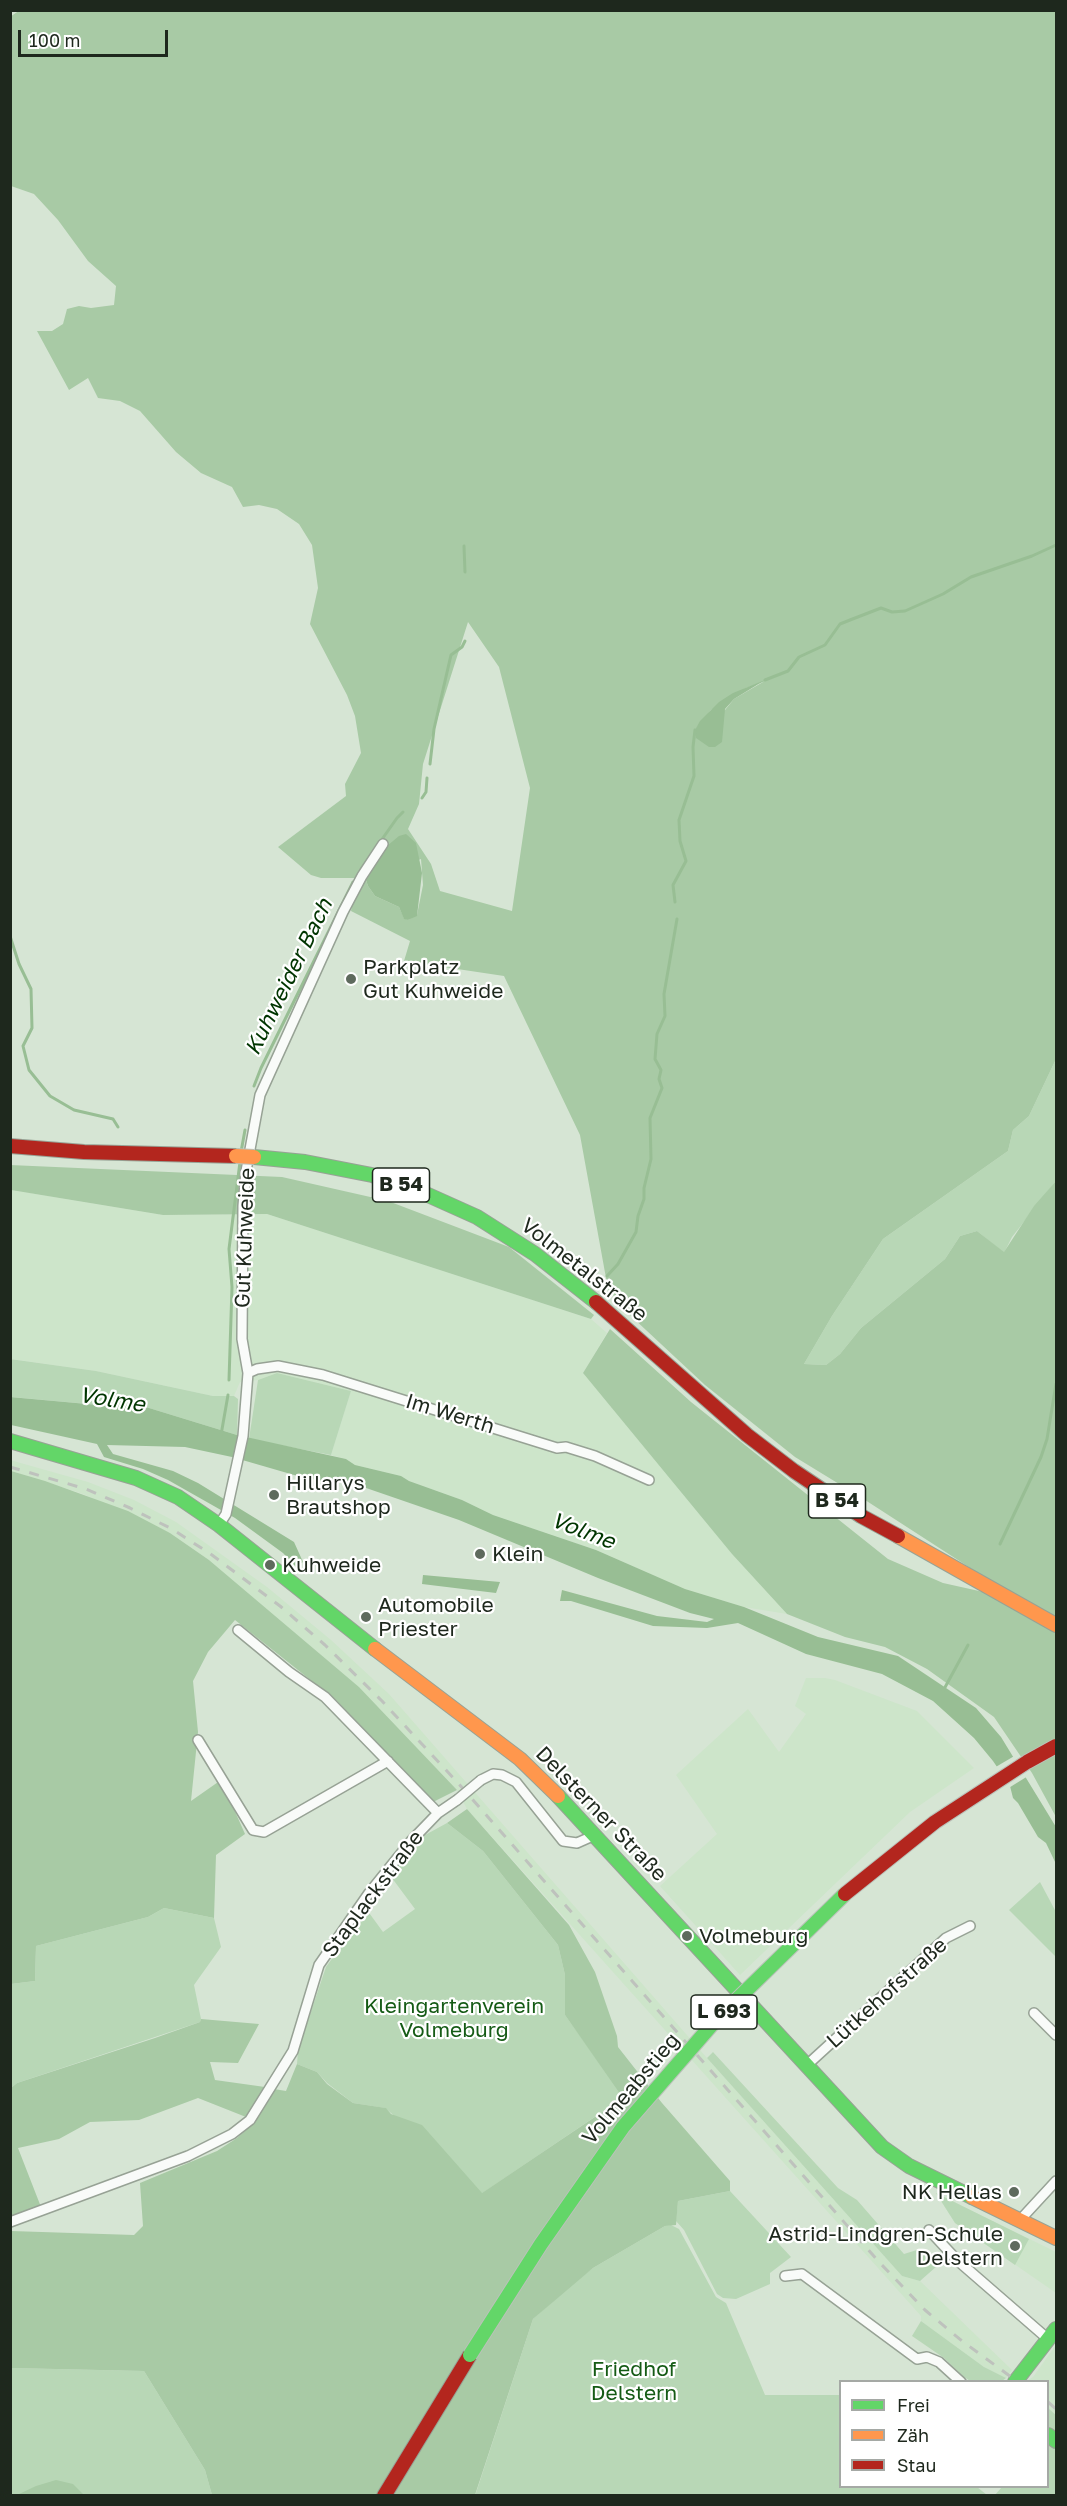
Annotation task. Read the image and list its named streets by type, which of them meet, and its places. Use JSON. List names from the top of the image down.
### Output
{
  "streets": {
    "main road": [
      "B 54",
      "Volmetalstraße",
      "Delsterner Straße",
      "L 693",
      "Volmeabstieg"
    ],
    "street": [
      "Gut Kuhweide",
      "Im Werth",
      "Staplackstraße",
      "Lütkehofstraße"
    ]
  },
  "crossings": [
    ["Gut Kuhweide", "Im Werth"],
    ["Gut Kuhweide", "Delsterner Straße"],
    ["Delsterner Straße", "Staplackstraße"],
    ["Delsterner Straße", "Lütkehofstraße"]
  ],
  "water": ["Kuhweider Bach", "Volme"],
  "parks": ["Kleingartenverein Volmeburg", "Friedhof Delstern"],
  "places": [
    "Parkplatz Gut Kuhweide",
    "Hillarys Brautshop",
    "Klein",
    "Kuhweide",
    "Automobile Priester",
    "Volmeburg",
    "NK Hellas",
    "Astrid-Lindgren-Schule Delstern"
  ],
  "legend": ["Frei", "Zäh", "Stau"],
  "scale_bar": "100 m"
}
